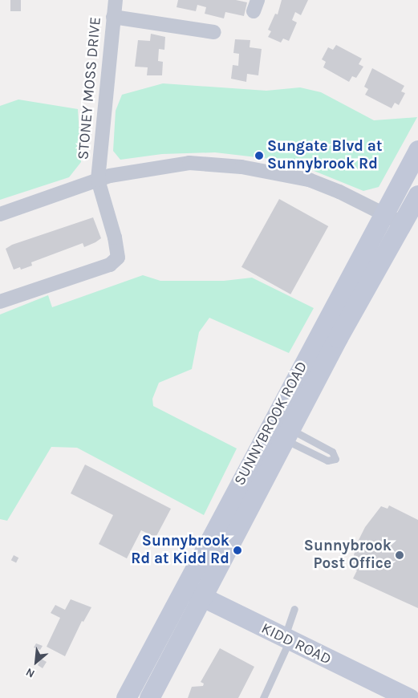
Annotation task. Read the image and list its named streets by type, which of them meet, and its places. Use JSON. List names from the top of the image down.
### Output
{
  "streets": {
    "main road": ["SUNNYBROOK ROAD", "KIDD ROAD"],
    "street": ["STONEY MOSS DRIVE"]
  },
  "crossings": [
    ["SUNNYBROOK ROAD", "KIDD ROAD"]
  ],
  "places": ["Sungate Blvd at Sunnybrook Rd", "Sunnybrook Rd at Kidd Rd", "Sunnybrook Post Office"],
  "north": "bottom left"
}
